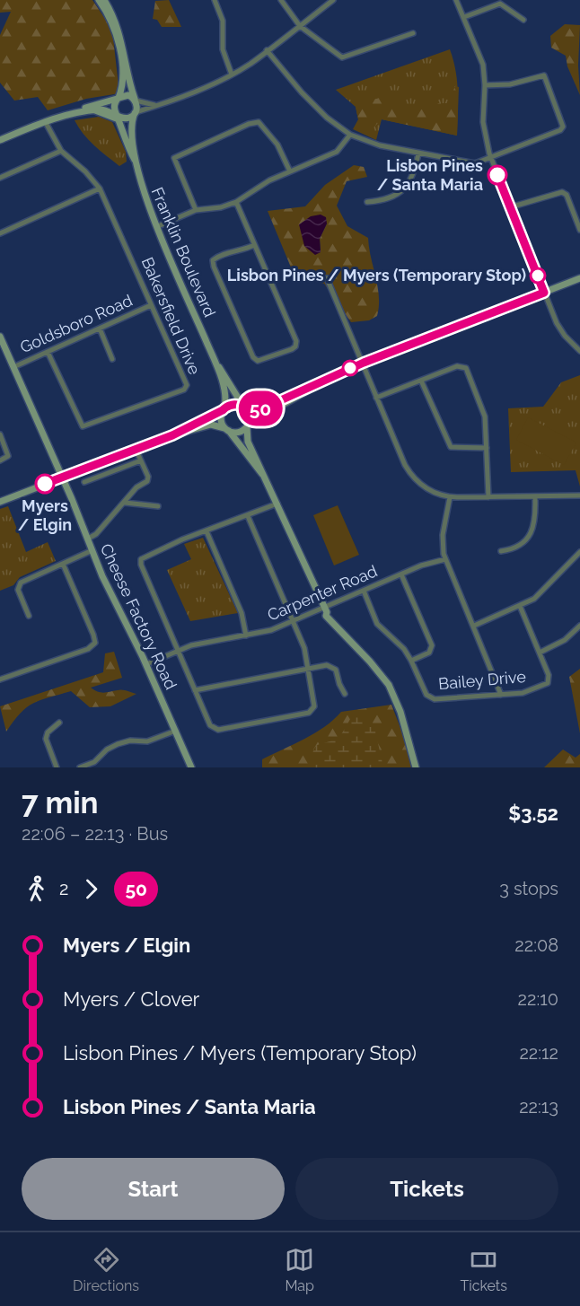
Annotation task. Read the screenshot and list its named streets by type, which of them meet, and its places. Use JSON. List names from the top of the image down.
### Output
{
  "streets": {
    "main road": ["Franklin Boulevard", "Cheese Factory Road"],
    "street": [
      "Bakersfield Drive",
      "Goldsboro Road",
      "Carpenter Road",
      "Bailey Drive"
    ]
  },
  "crossings": [
    ["Bakersfield Drive", "Goldsboro Road"],
    ["Goldsboro Road", "Cheese Factory Road"],
    ["Carpenter Road", "Cheese Factory Road"],
    ["Carpenter Road", "Bailey Drive"]
  ],
  "places": ["Lisbon Pines / Santa Maria", "Lisbon Pines / Myers (Temporary Stop)", "Myers / Elgin"],
  "lines": ["bus line 50"],
  "page": {
    "on_map": "50",
    "heading": ["7 min", "22:06 – 22:13 · Bus", "$3.52"],
    "legs": ["2", "50", "3 stops"],
    "list": [
      {
        "name": "Myers / Elgin",
        "value": "22:08"
      },
      {
        "name": "Myers / Clover",
        "value": "22:10"
      },
      {
        "name": "Lisbon Pines / Myers (Temporary Stop)",
        "value": "22:12"
      },
      {
        "name": "Lisbon Pines / Santa Maria",
        "value": "22:13"
      }
    ],
    "buttons": ["Start", "Tickets"],
    "tabs": ["Directions", "Map", "Tickets"]
  }
}
